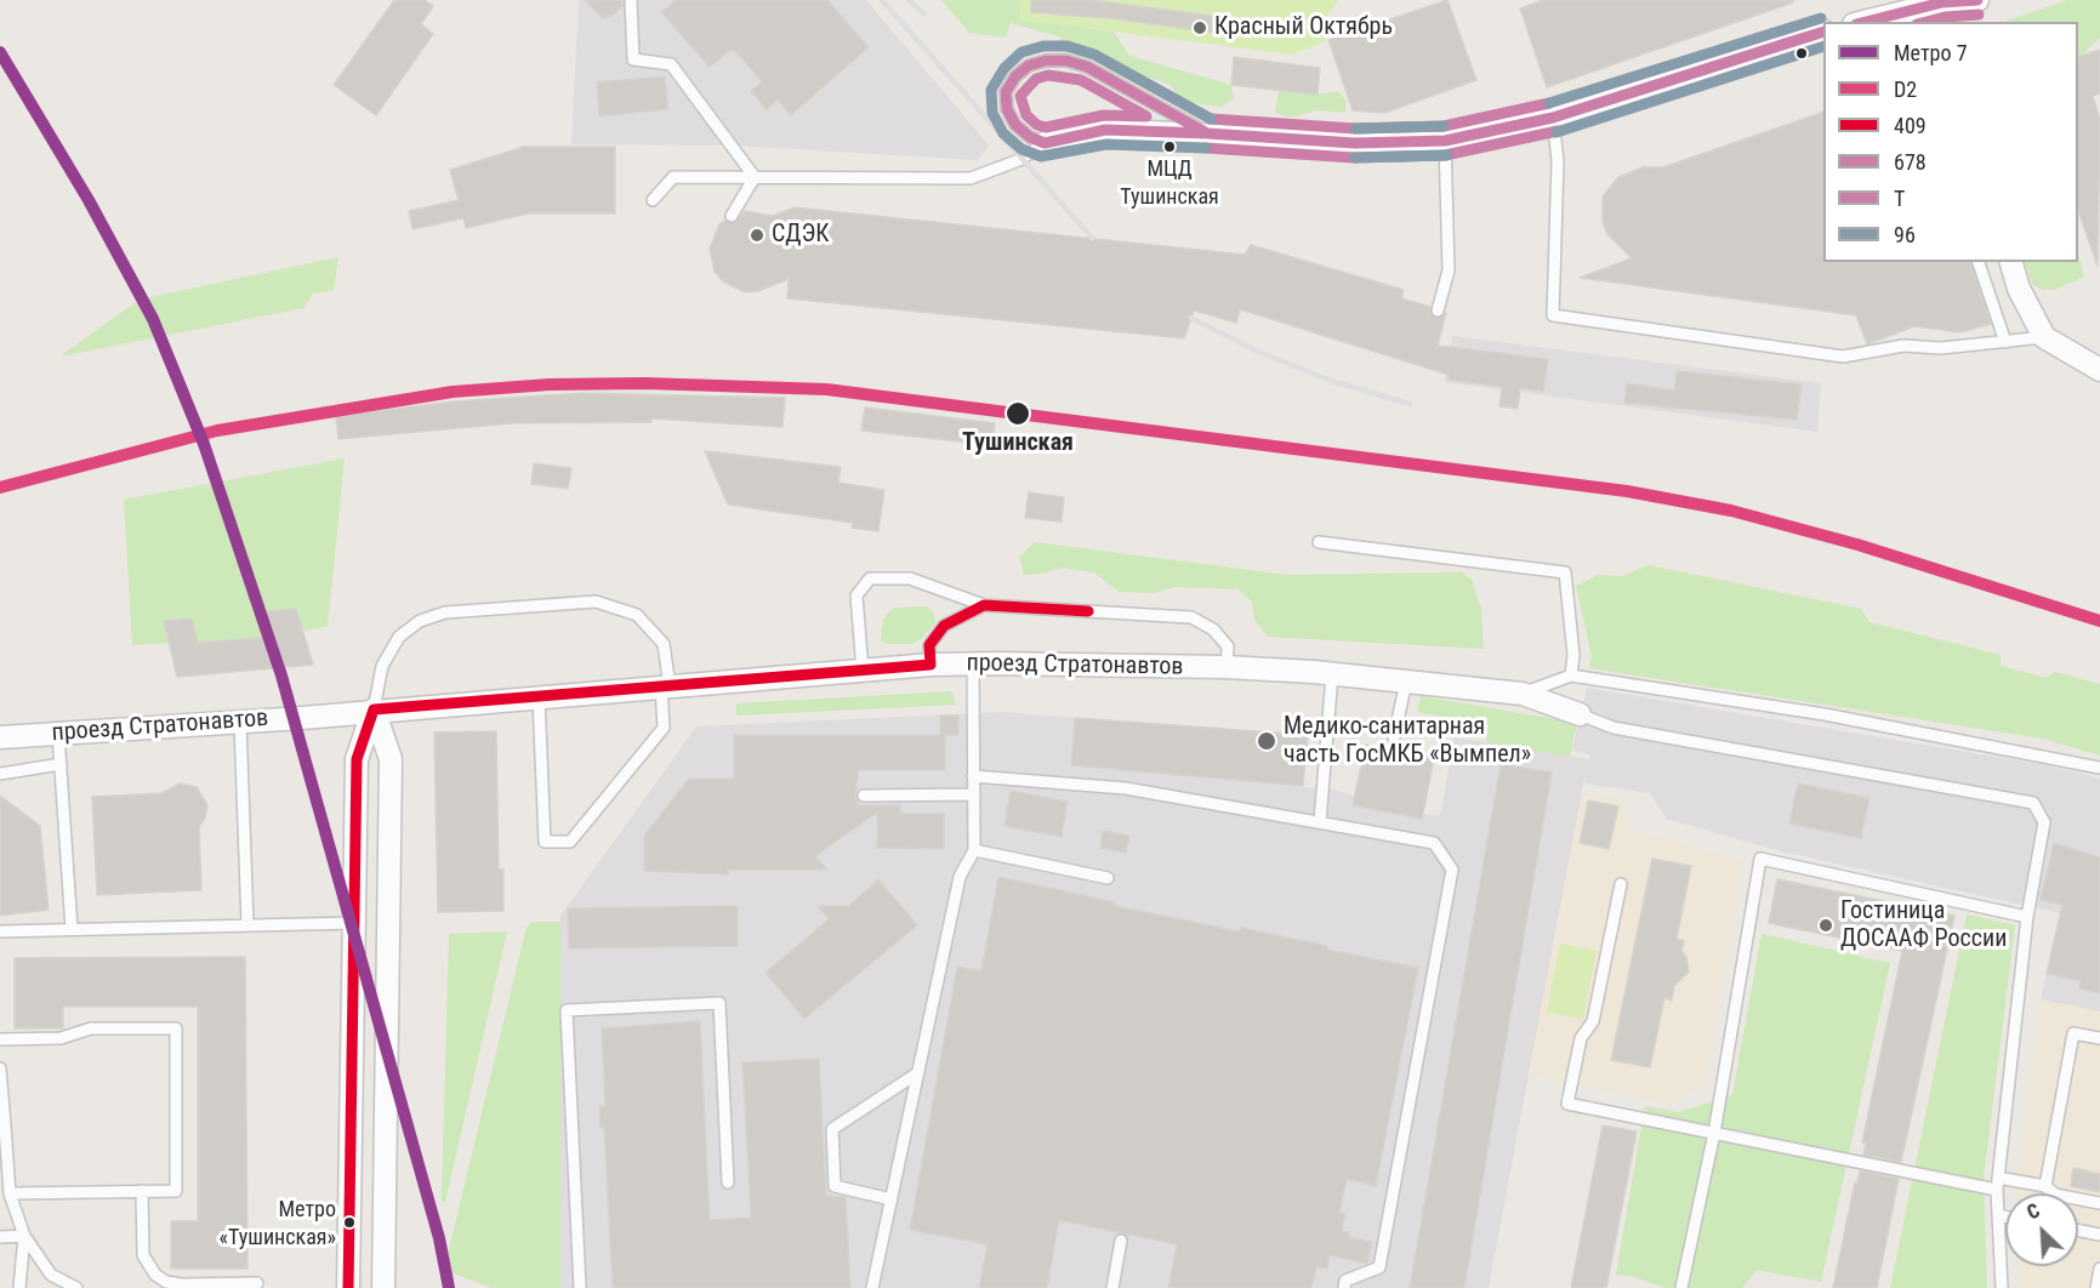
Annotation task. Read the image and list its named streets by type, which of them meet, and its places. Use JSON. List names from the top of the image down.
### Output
{
  "streets": {
    "street": ["проезд Стратонавтов"]
  },
  "places": [
    "Красный Октябрь",
    "МЦД Тушинская",
    "СДЭК",
    "Тушинская",
    "Медико-санитарная часть ГосМКБ «Вымпел»",
    "Гостиница ДОСААФ России",
    "Метро «Тушинская»"
  ],
  "lines": [
    "transit line 678",
    "transit line Т",
    "transit line 96",
    "metro line 7",
    "transit line D2",
    "transit line 409"
  ],
  "legend": [
    "Метро 7",
    "D2",
    "409",
    "678",
    "Т",
    "96"
  ],
  "north": "top left"
}
